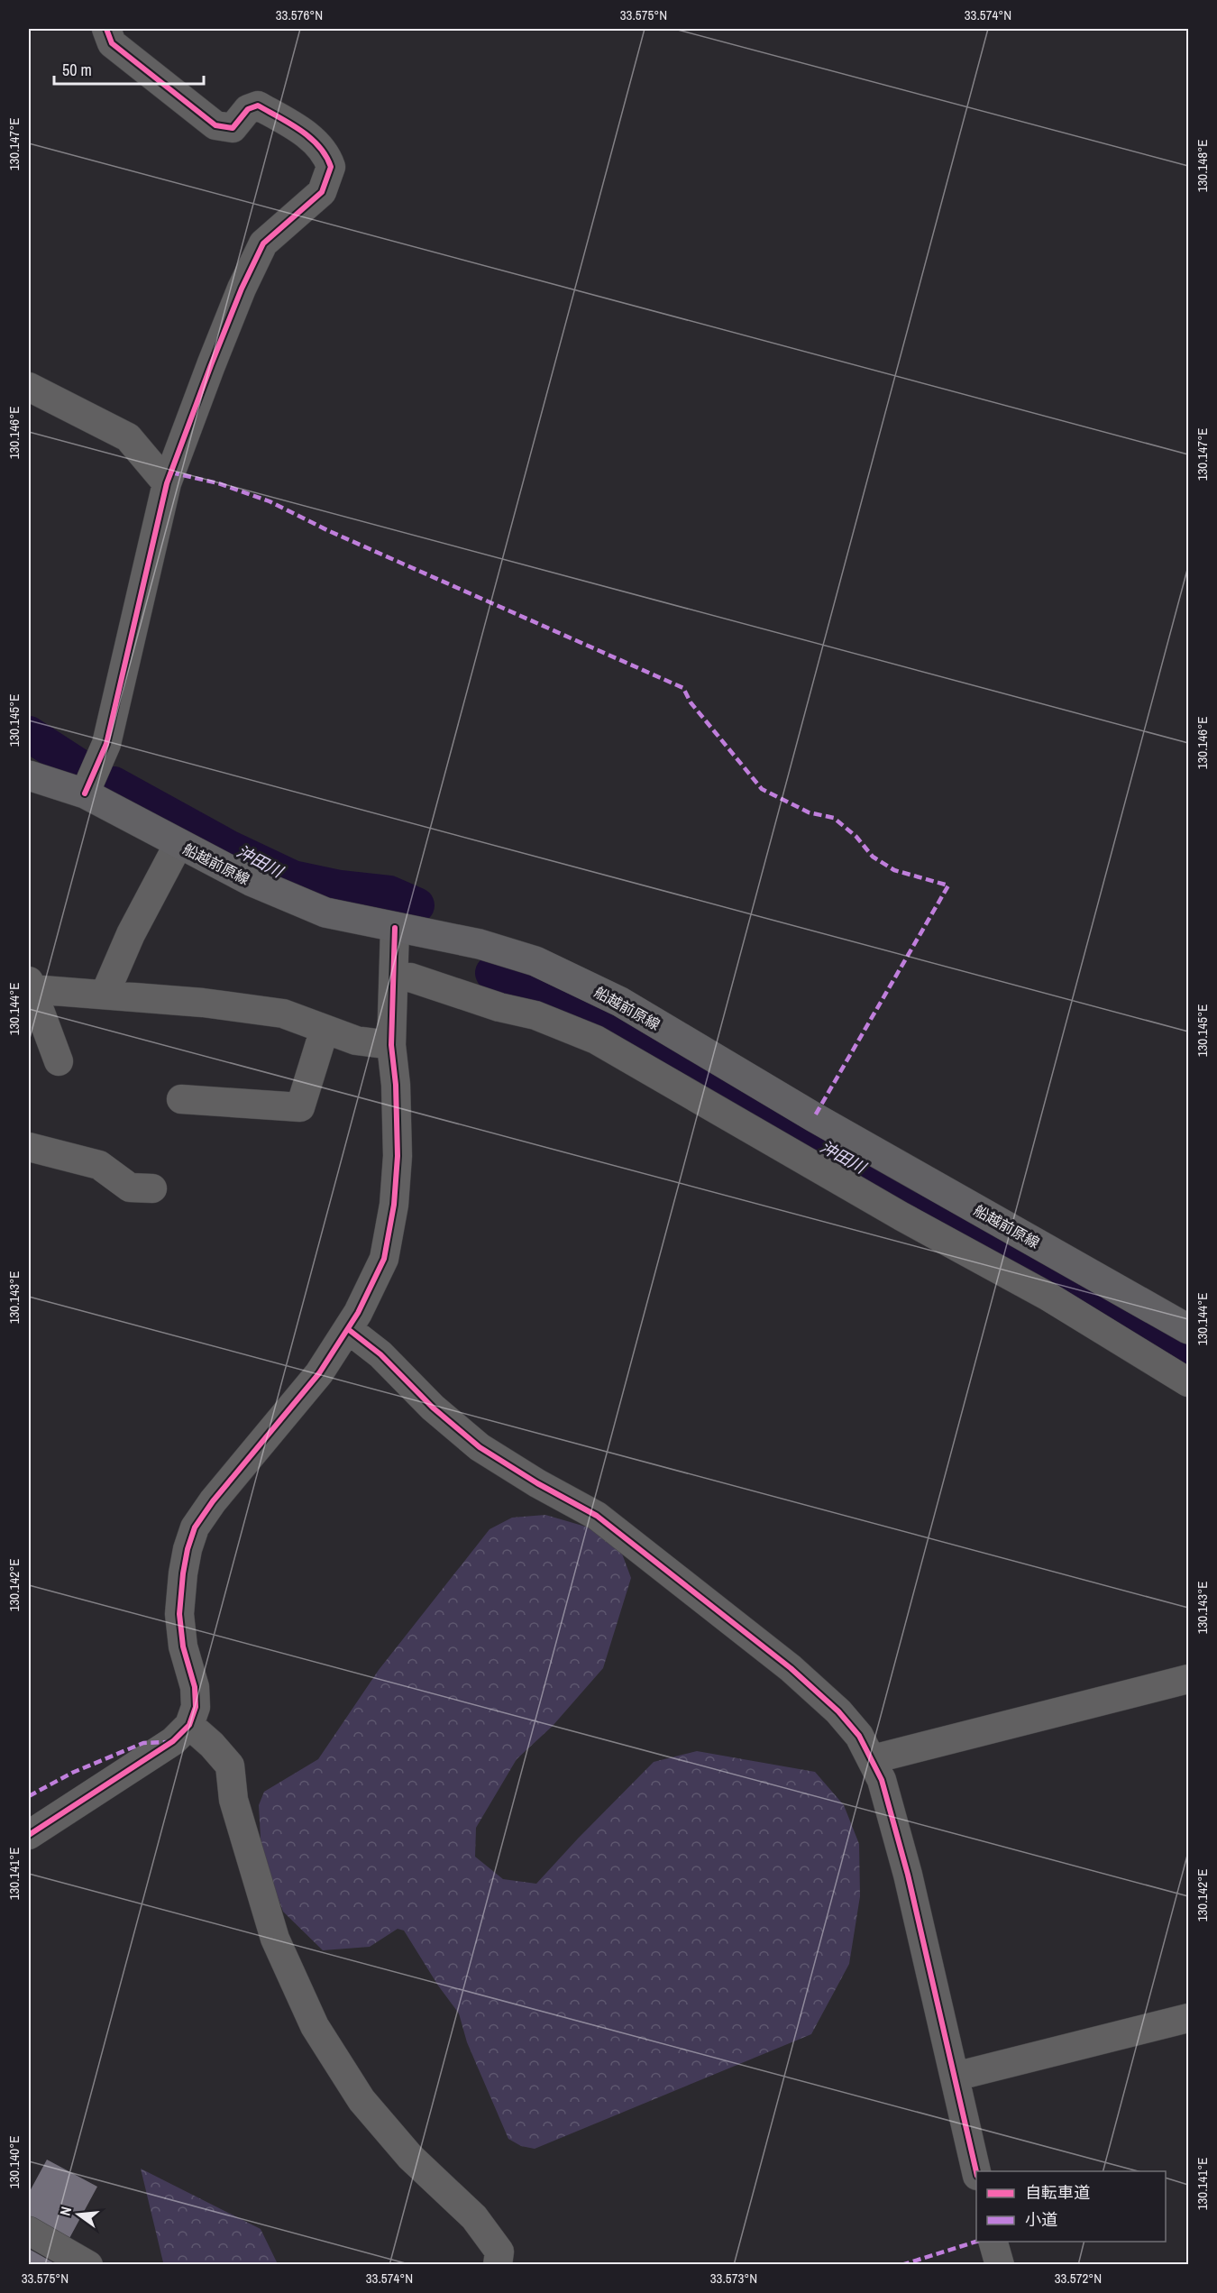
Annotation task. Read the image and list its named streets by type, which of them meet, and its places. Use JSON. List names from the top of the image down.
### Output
{
  "streets": {
    "main road": ["船越前原線"]
  },
  "water": ["沖田川"],
  "legend": ["自転車道", "小道"],
  "scale_bar": "50 m",
  "north": "left",
  "coordinates": [
    "33.576°N",
    "33.575°N",
    "33.574°N",
    "130.147°E",
    "130.148°E",
    "130.146°E",
    "130.145°E",
    "130.144°E",
    "130.143°E",
    "130.142°E",
    "130.141°E",
    "130.140°E",
    "33.573°N",
    "33.572°N"
  ]
}
